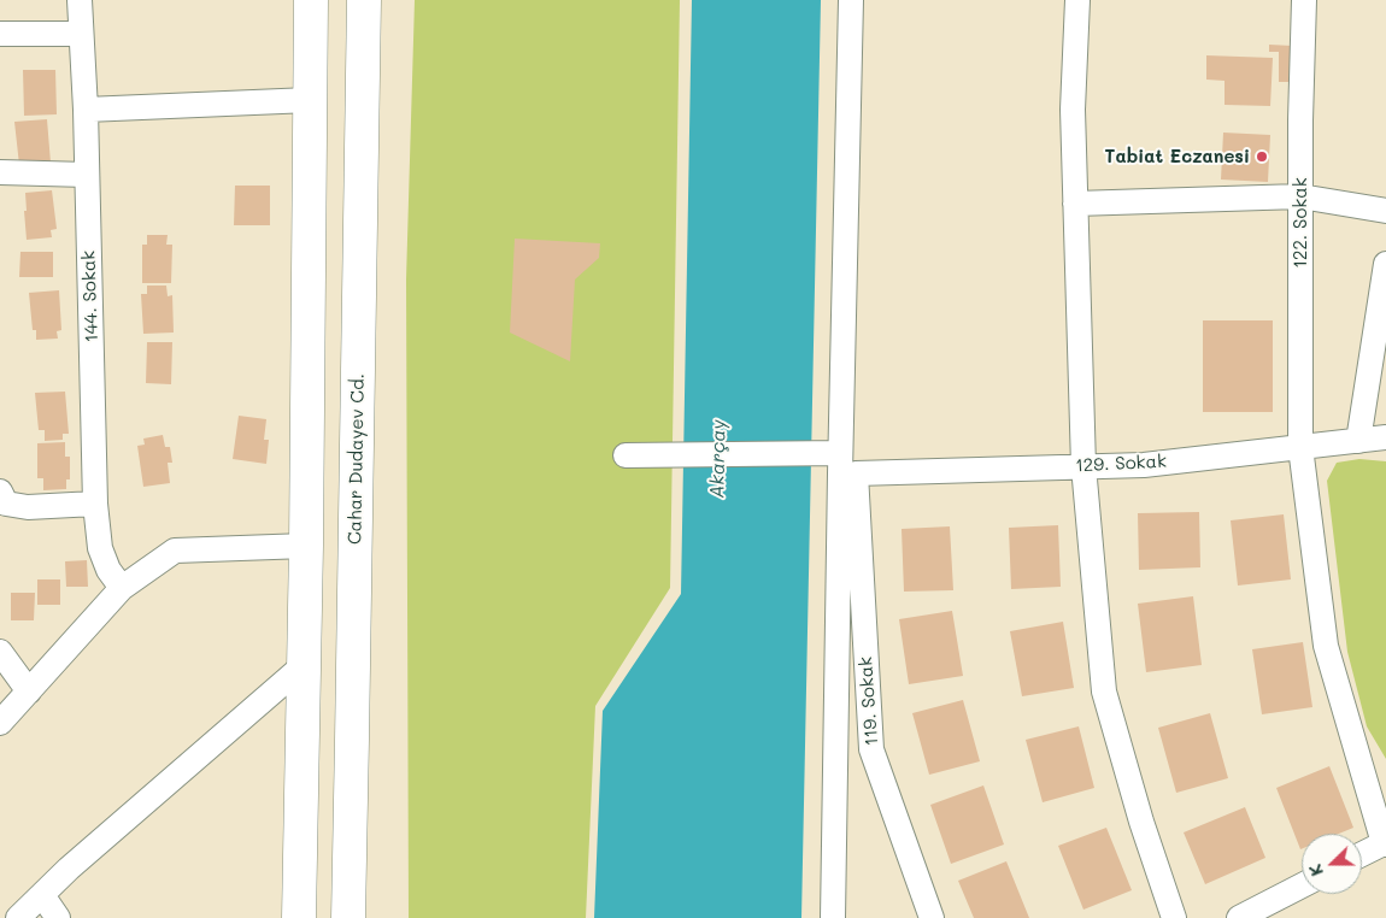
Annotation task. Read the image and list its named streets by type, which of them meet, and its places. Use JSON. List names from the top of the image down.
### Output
{
  "streets": {
    "main road": ["Cahar Dudayev Cd."],
    "street": [
      "122. Sokak",
      "144. Sokak",
      "129. Sokak",
      "119. Sokak"
    ]
  },
  "crossings": [
    ["122. Sokak", "129. Sokak"],
    ["129. Sokak", "119. Sokak"]
  ],
  "water": ["Akarçay"],
  "places": ["Tabiat Eczanesi"],
  "north": "left"
}
